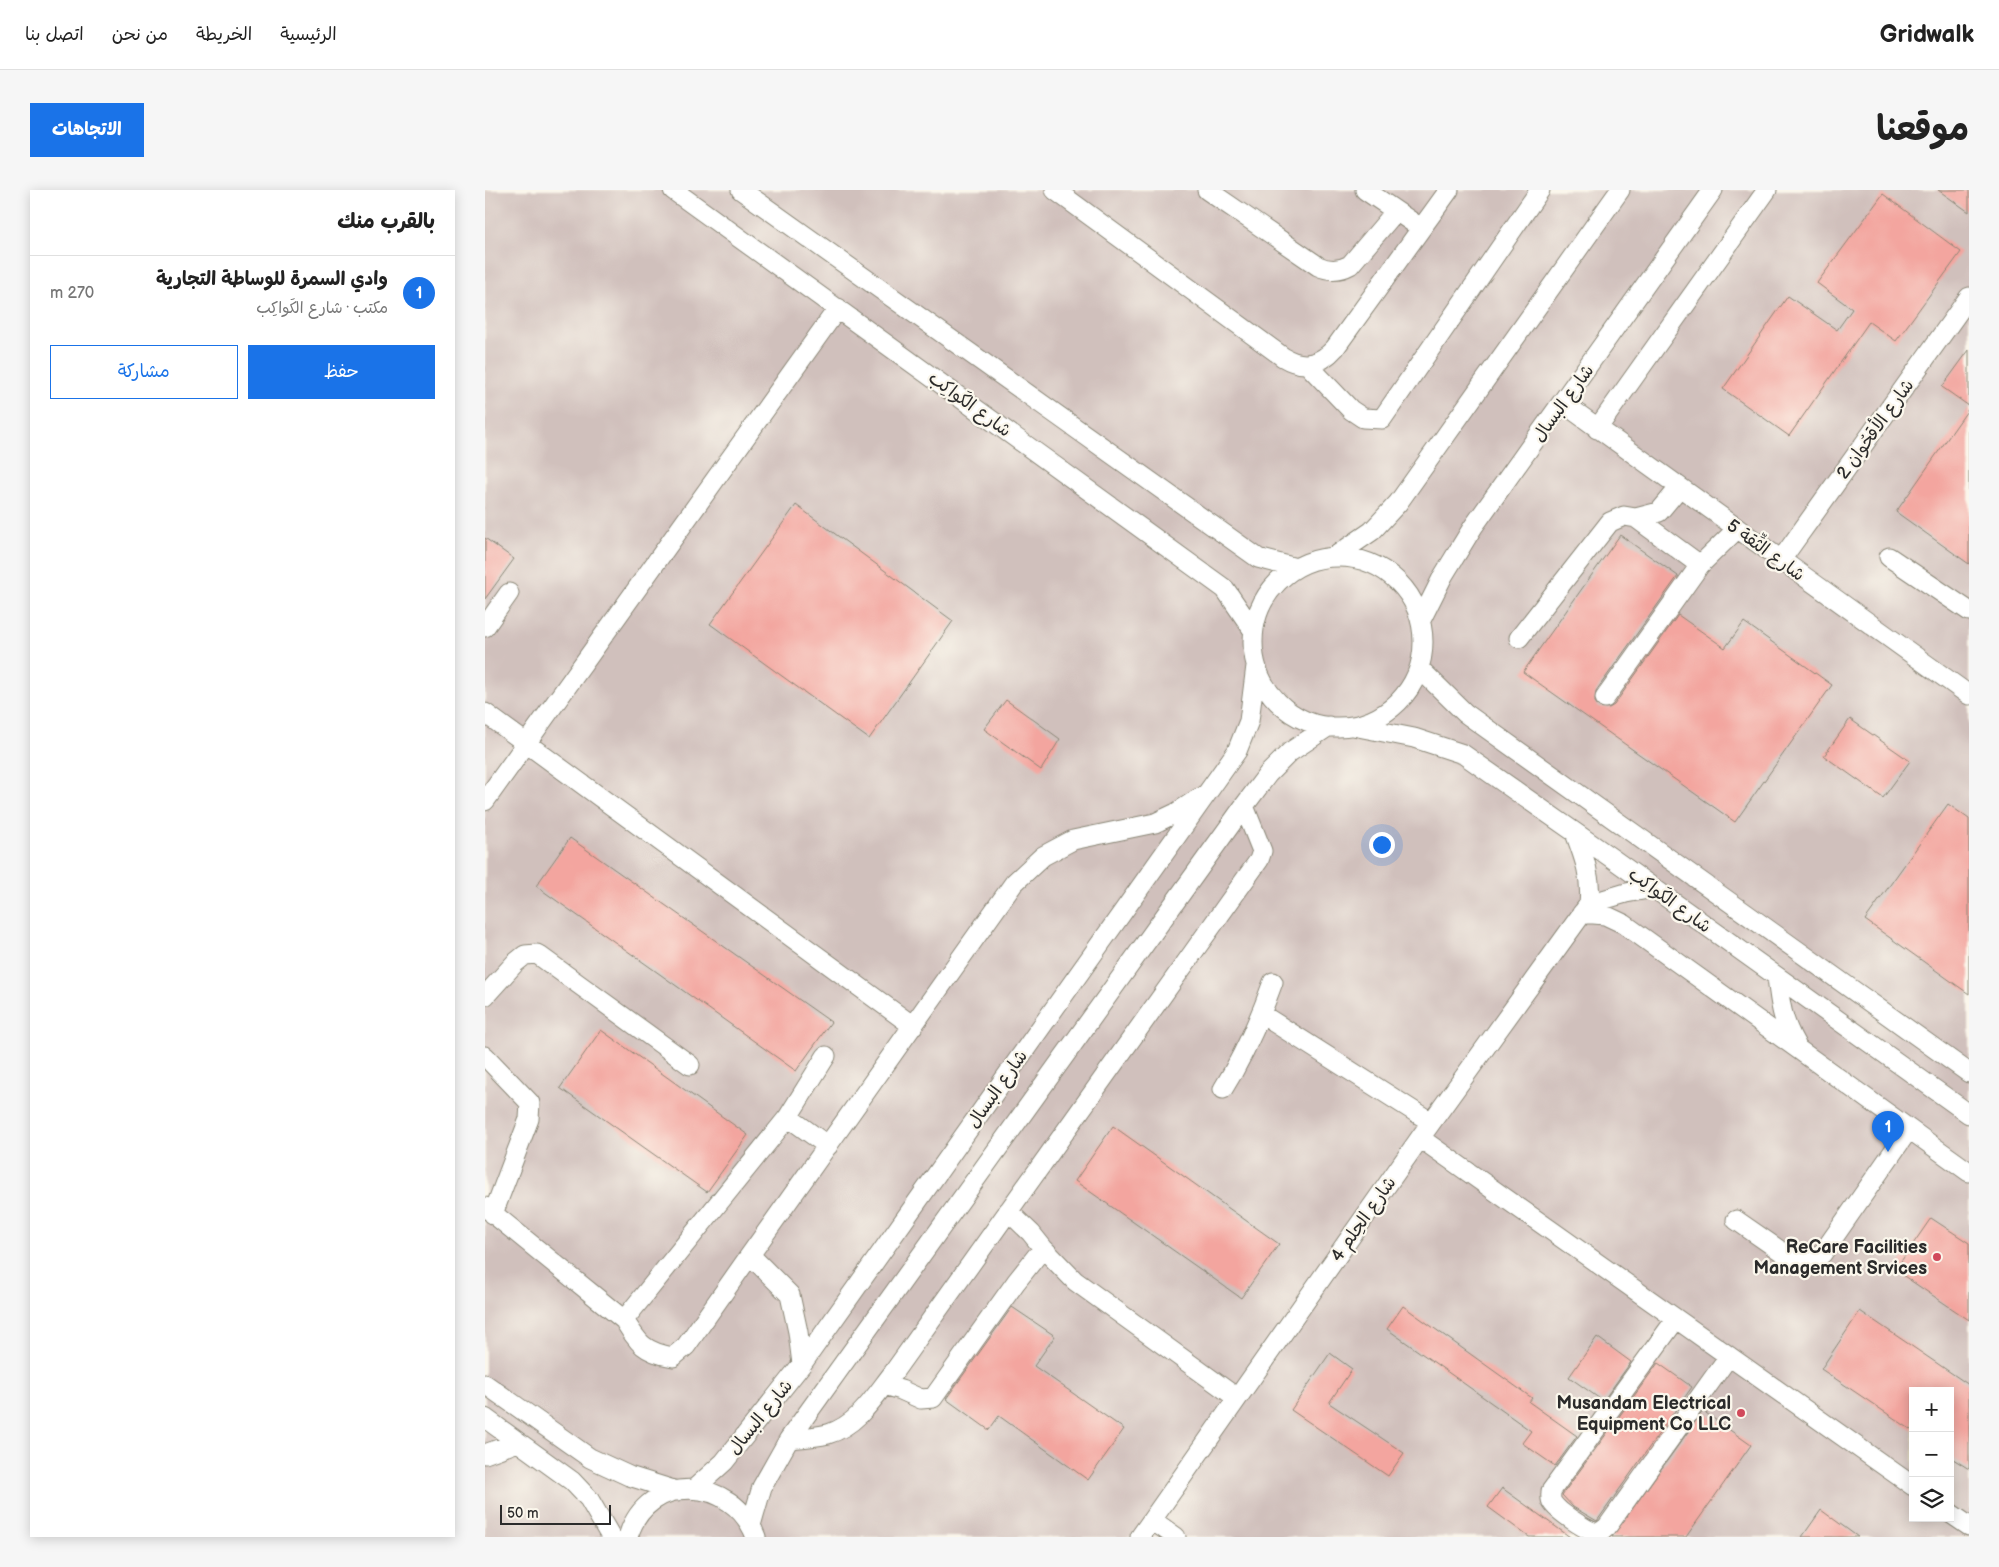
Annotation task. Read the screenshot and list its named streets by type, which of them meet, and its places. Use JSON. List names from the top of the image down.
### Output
{
  "streets": {
    "street": [
      "شارع البسال",
      "شارع الكَواكِب",
      "شارع الأقحُوان 2",
      "شارع الثِّقة 5",
      "شارع الحِلم 4"
    ]
  },
  "crossings": [
    ["شارع البسال", "شارع الكَواكِب"],
    ["شارع البسال", "شارع الثِّقة 5"],
    ["شارع الأقحُوان 2", "شارع الثِّقة 5"]
  ],
  "places": ["ReCare Facilities Management Srvices", "Musandam Electrical Equipment Co LLC"],
  "scale_bar": "50 m",
  "page": {
    "header": "Gridwalk",
    "nav": [
      "الرئيسية",
      "الخريطة",
      "من نحن",
      "اتصل بنا"
    ],
    "title": "موقعنا",
    "buttons": [
      "الاتجاهات",
      ["حفظ", "مشاركة"]
    ],
    "heading": "بالقرب منك",
    "list": [
      {
        "mark": "1",
        "name": "وادي السمرة للوساطة التجارية",
        "note": "مكتب · شارع الكَواكِب",
        "value": "270 m"
      }
    ],
    "pins": "1",
    "map_buttons": ["+", "−"],
    "scale": "50 m"
  }
}
